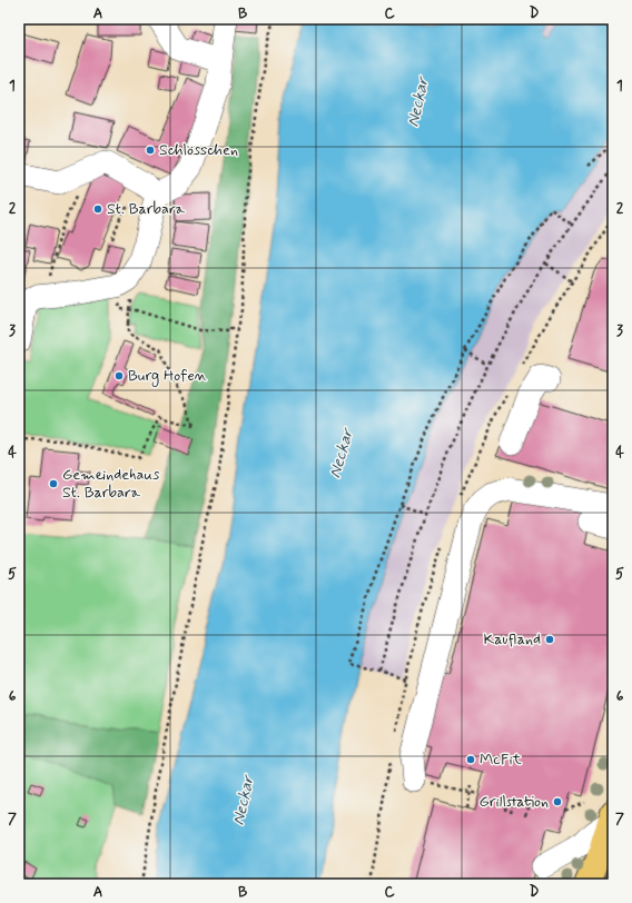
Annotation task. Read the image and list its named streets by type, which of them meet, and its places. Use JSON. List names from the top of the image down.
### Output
{
  "water": ["Neckar"],
  "places": [
    "Schlösschen",
    "St. Barbara",
    "Burg Hofen",
    "Gemeindehaus St. Barbara",
    "Kaufland",
    "McFit",
    "Grillstation"
  ],
  "grid": {
    "columns": [
      "A",
      "B",
      "C",
      "D"
    ],
    "rows": [
      "1",
      "2",
      "3",
      "4",
      "5",
      "6",
      "7"
    ]
  }
}
